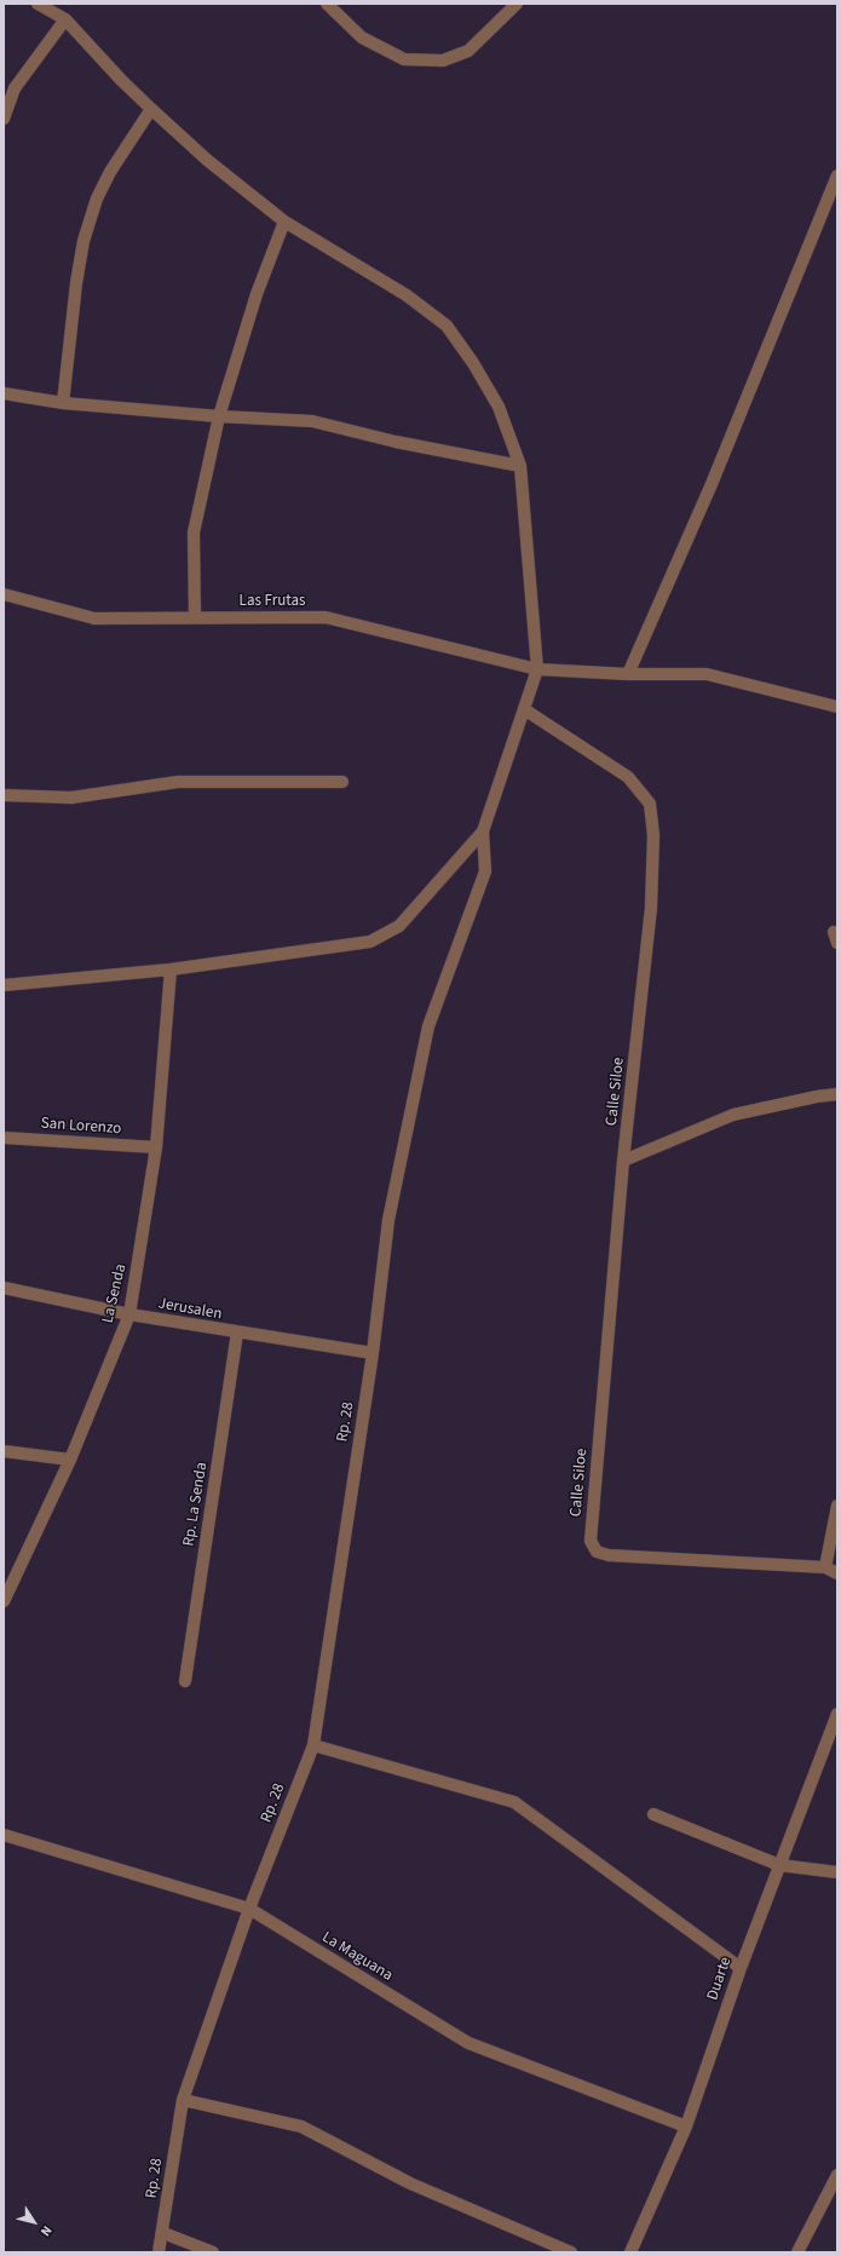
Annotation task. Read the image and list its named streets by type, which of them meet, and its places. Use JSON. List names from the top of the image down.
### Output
{
  "streets": {
    "street": [
      "Las Frutas",
      "Calle Siloe",
      "San Lorenzo",
      "La Senda",
      "Jerusalen",
      "Rp. 28",
      "Rp. La Senda",
      "La Maguana",
      "Duarte"
    ]
  },
  "crossings": [
    ["San Lorenzo", "La Senda"],
    ["La Senda", "Jerusalen"],
    ["Jerusalen", "Rp. 28"],
    ["Jerusalen", "Rp. La Senda"],
    ["Rp. 28", "La Maguana"],
    ["La Maguana", "Duarte"]
  ],
  "north": "bottom right"
}
